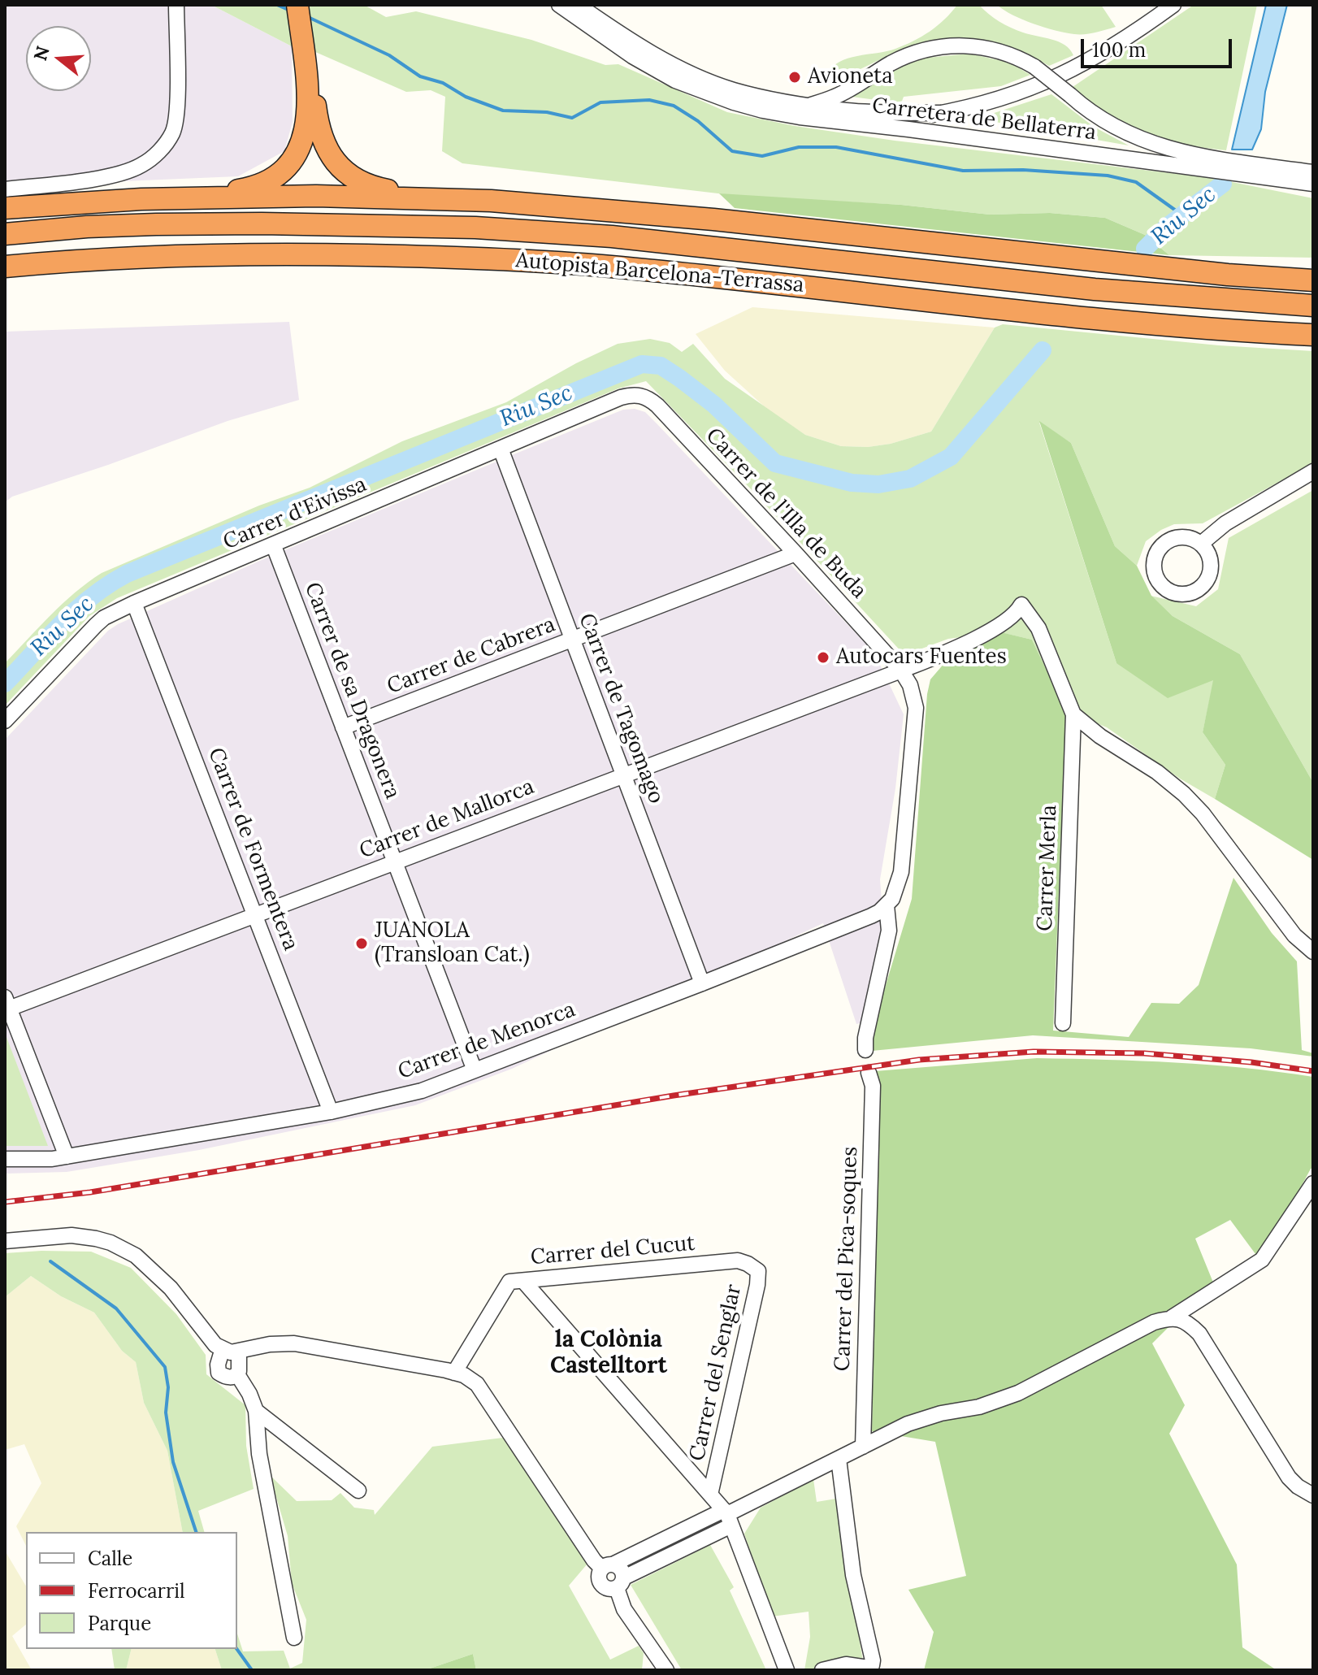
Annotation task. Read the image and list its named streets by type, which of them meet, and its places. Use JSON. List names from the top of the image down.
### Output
{
  "streets": {
    "highway": ["Autopista Barcelona-Terrassa"],
    "street": [
      "Carretera de Bellaterra",
      "Carrer d'Eivissa",
      "Carrer de l'Illa de Buda",
      "Carrer de Cabrera",
      "Carrer de sa Dragonera",
      "Carrer de Tagomago",
      "Carrer de Mallorca",
      "Carrer de Formentera",
      "Carrer Merla",
      "Carrer de Menorca",
      "Carrer del Cucut",
      "Carrer del Pica-soques",
      "Carrer del Senglar"
    ]
  },
  "crossings": [
    ["Carrer d'Eivissa", "Carrer de l'Illa de Buda"],
    ["Carrer d'Eivissa", "Carrer de sa Dragonera"],
    ["Carrer d'Eivissa", "Carrer de Tagomago"],
    ["Carrer d'Eivissa", "Carrer de Formentera"],
    ["Carrer de l'Illa de Buda", "Carrer de Cabrera"],
    ["Carrer de l'Illa de Buda", "Carrer de Mallorca"],
    ["Carrer de l'Illa de Buda", "Carrer de Menorca"],
    ["Carrer de Cabrera", "Carrer de sa Dragonera"],
    ["Carrer de Cabrera", "Carrer de Tagomago"],
    ["Carrer de sa Dragonera", "Carrer de Mallorca"],
    ["Carrer de sa Dragonera", "Carrer de Menorca"],
    ["Carrer de Tagomago", "Carrer de Mallorca"],
    ["Carrer de Tagomago", "Carrer de Menorca"],
    ["Carrer de Mallorca", "Carrer de Formentera"],
    ["Carrer de Mallorca", "Carrer Merla"],
    ["Carrer de Formentera", "Carrer de Menorca"],
    ["Carrer del Cucut", "Carrer del Senglar"]
  ],
  "districts": ["la Colònia Castelltort"],
  "water": ["Riu Sec"],
  "places": ["Avioneta", "Autocars Fuentes", "JUANOLA (Transloan Cat.)"],
  "legend": ["Calle", "Ferrocarril", "Parque"],
  "scale_bar": "100 m",
  "north": "left"
}
